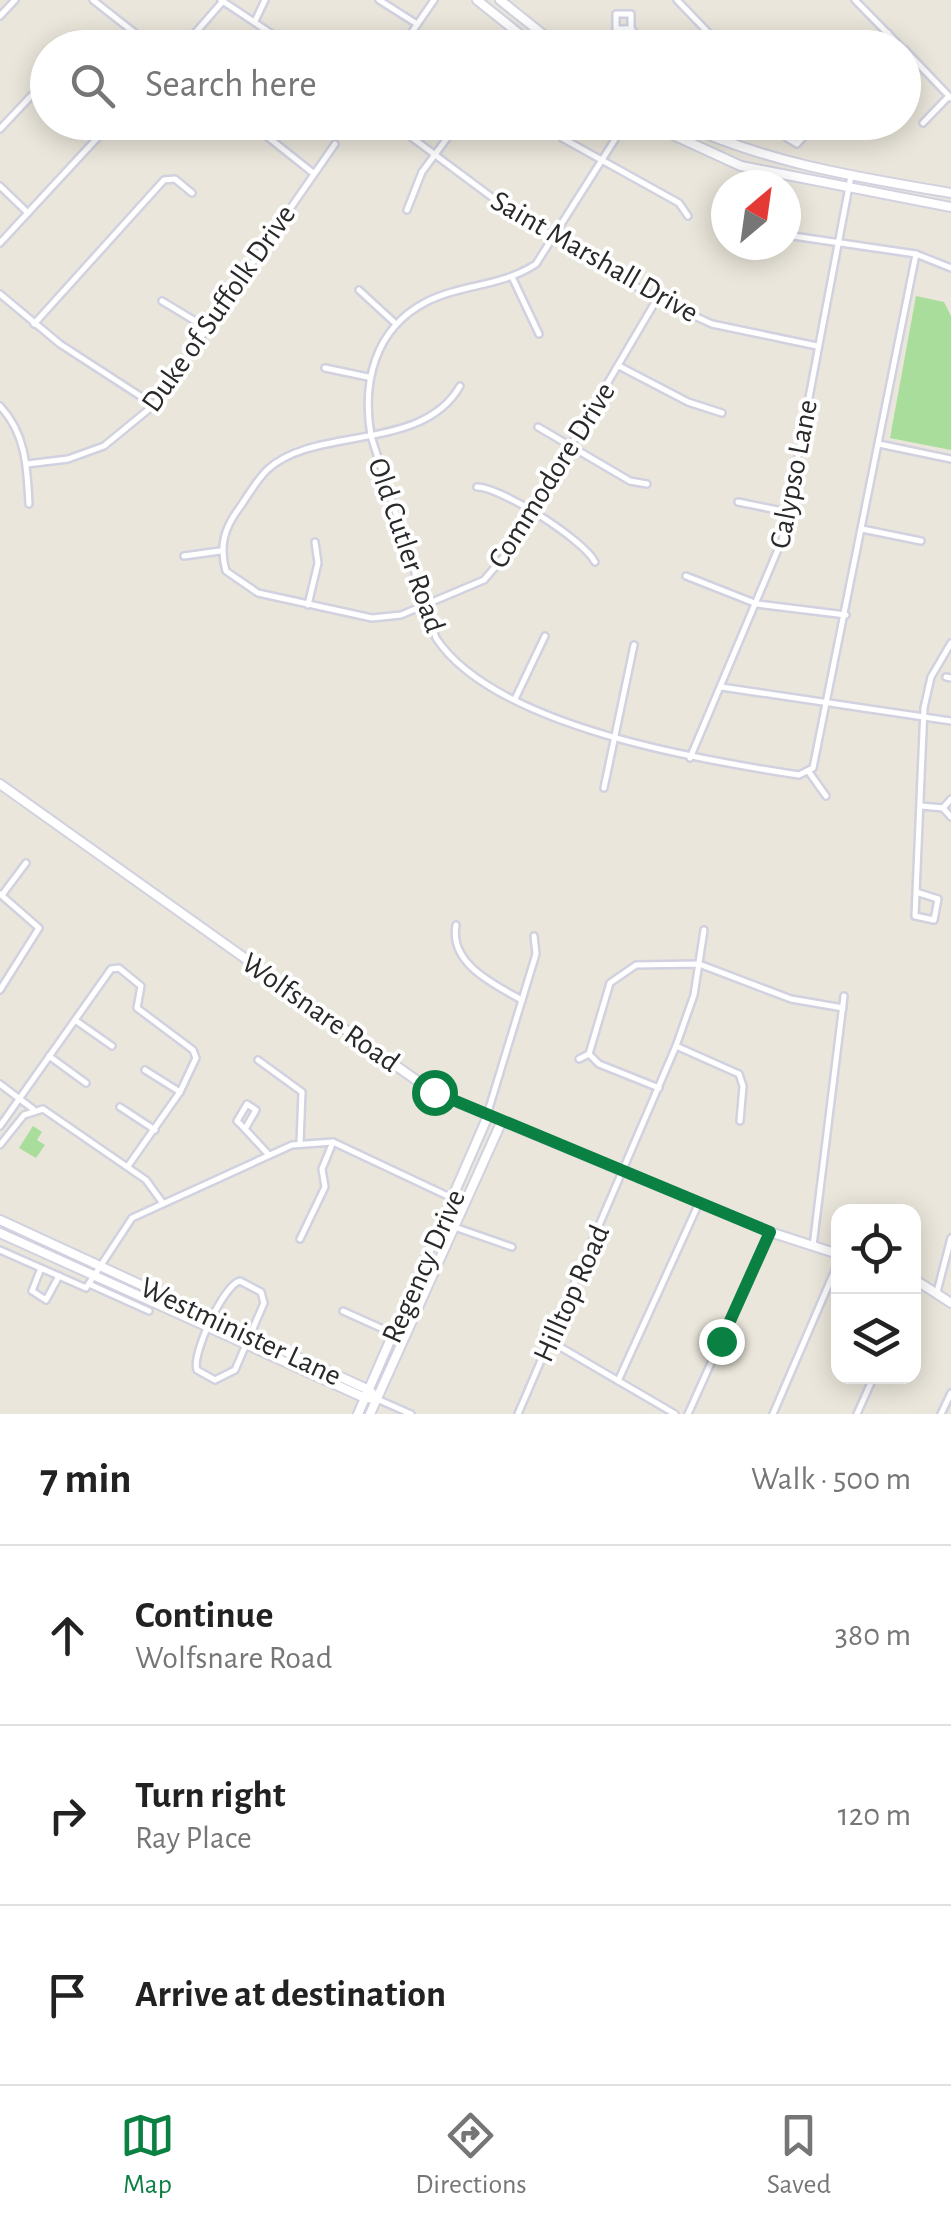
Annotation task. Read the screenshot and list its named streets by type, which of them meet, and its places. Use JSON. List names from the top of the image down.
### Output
{
  "streets": {
    "street": [
      "Saint Marshall Drive",
      "Duke of Suffolk Drive",
      "Calypso Lane",
      "Commodore Drive",
      "Old Cutler Road",
      "Wolfsnare Road",
      "Regency Drive",
      "Hilltop Road",
      "Westminister Lane"
    ]
  },
  "crossings": [
    ["Saint Marshall Drive", "Calypso Lane"],
    ["Saint Marshall Drive", "Commodore Drive"],
    ["Calypso Lane", "Old Cutler Road"],
    ["Commodore Drive", "Old Cutler Road"],
    ["Wolfsnare Road", "Regency Drive"],
    ["Wolfsnare Road", "Hilltop Road"],
    ["Regency Drive", "Westminister Lane"]
  ],
  "north": "top right",
  "page": {
    "search": "Search here",
    "heading": ["7 min", "Walk · 500 m"],
    "list": [
      ["Continue", "Wolfsnare Road", "380 m"],
      ["Turn right", "Ray Place", "120 m"],
      "Arrive at destination"
    ],
    "nav": ["Map", "Directions", "Saved"]
  }
}
